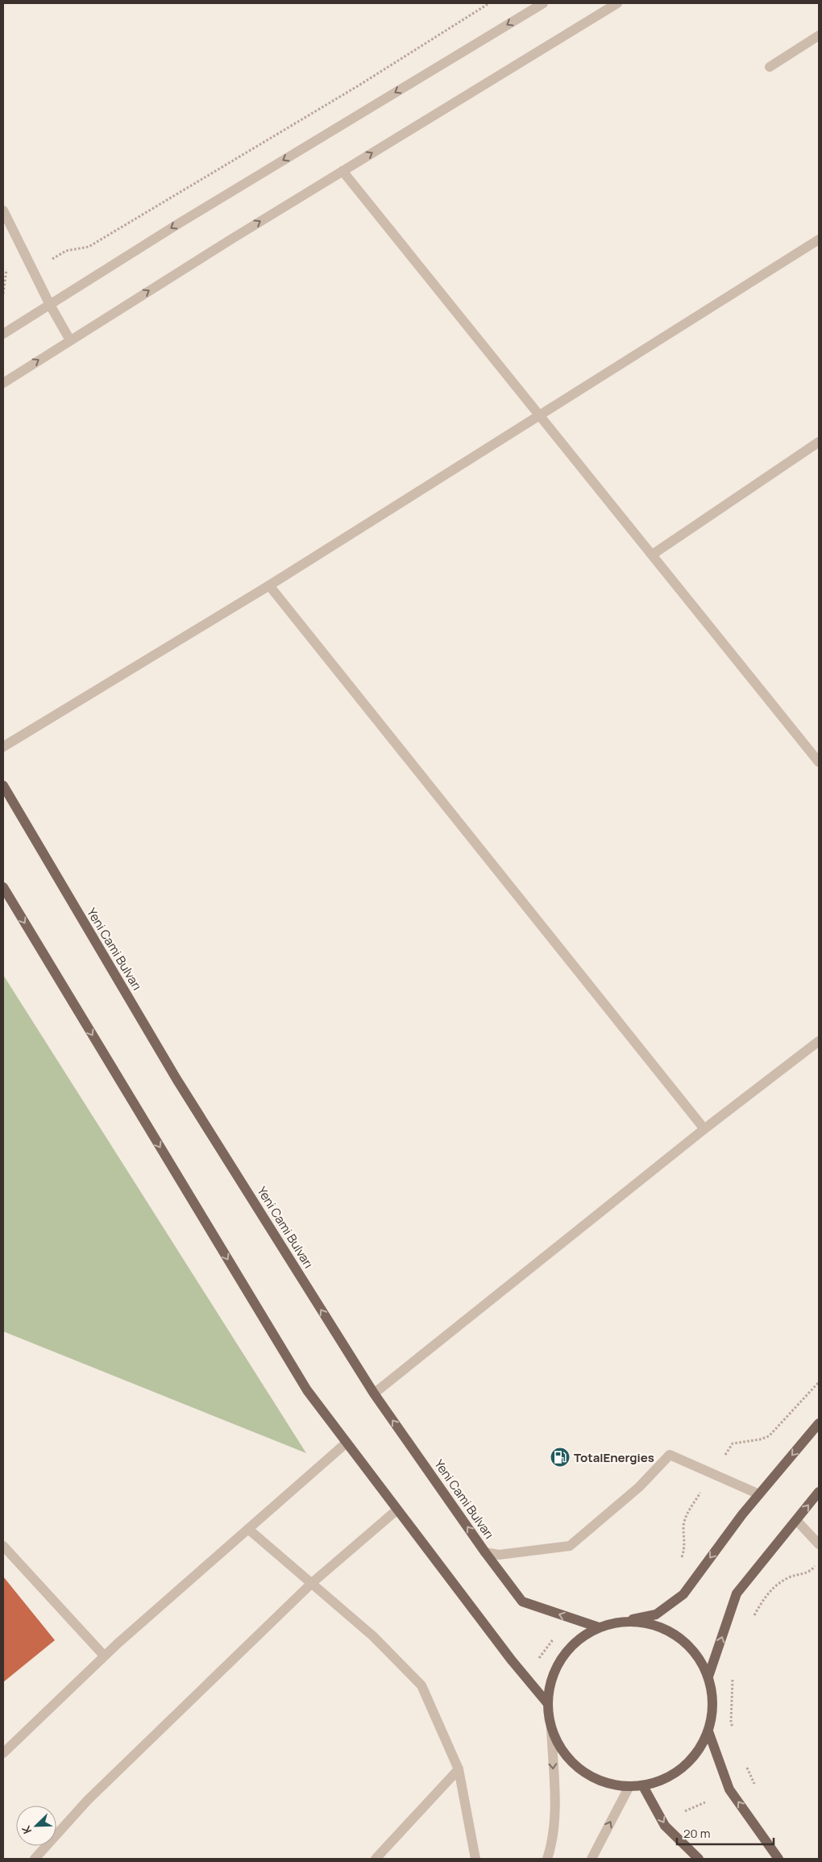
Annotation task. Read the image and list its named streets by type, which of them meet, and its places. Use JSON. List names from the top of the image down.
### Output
{
  "streets": {
    "main road": ["Yeni Cami Bulvarı"]
  },
  "places": {
    "fuel station": ["TotalEnergies"]
  },
  "scale_bar": "20 m",
  "north": "bottom left"
}
